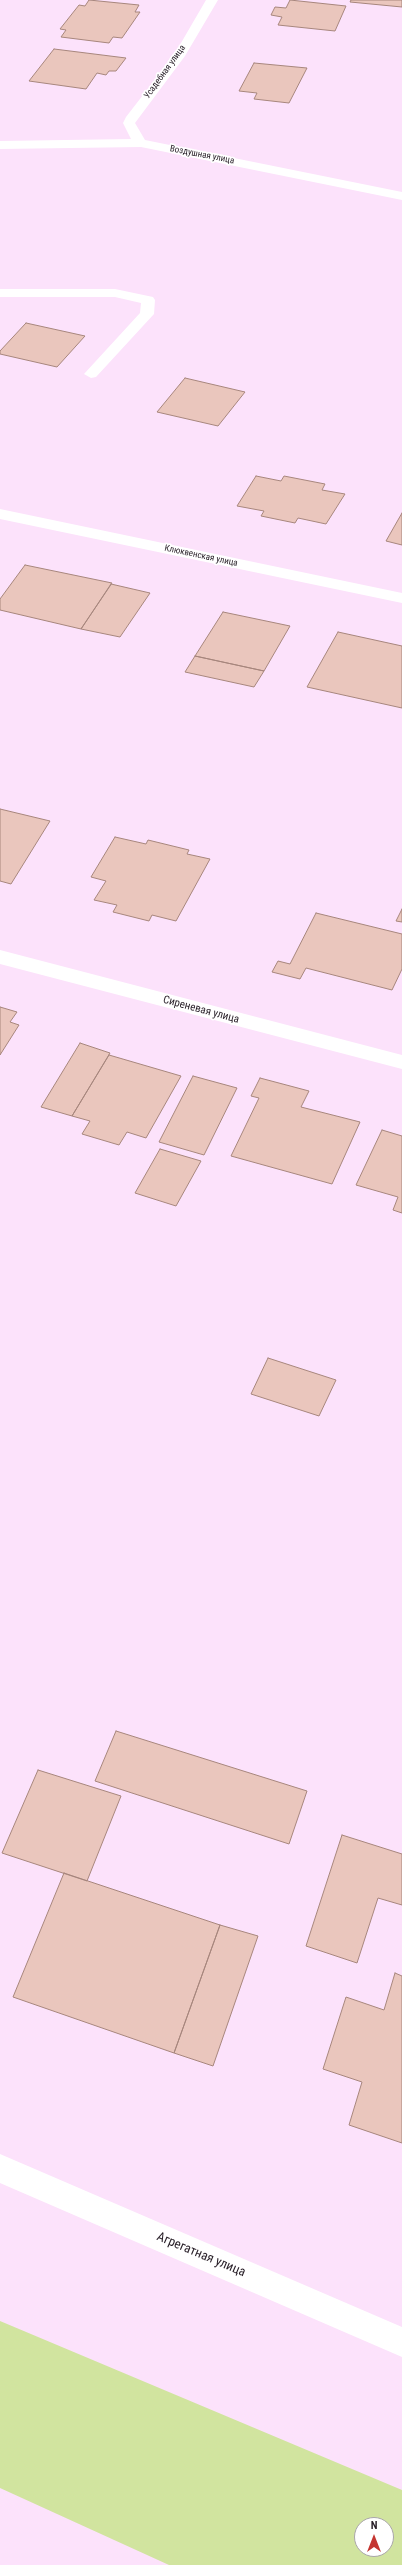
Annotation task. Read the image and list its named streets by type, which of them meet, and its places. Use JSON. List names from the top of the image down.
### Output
{
  "streets": {
    "street": [
      "Усадебная улица",
      "Воздушная улица",
      "Клюквенская улица",
      "Сиреневая улица",
      "Агрегатная улица"
    ]
  },
  "crossings": [
    ["Усадебная улица", "Воздушная улица"]
  ],
  "north": "top"
}
